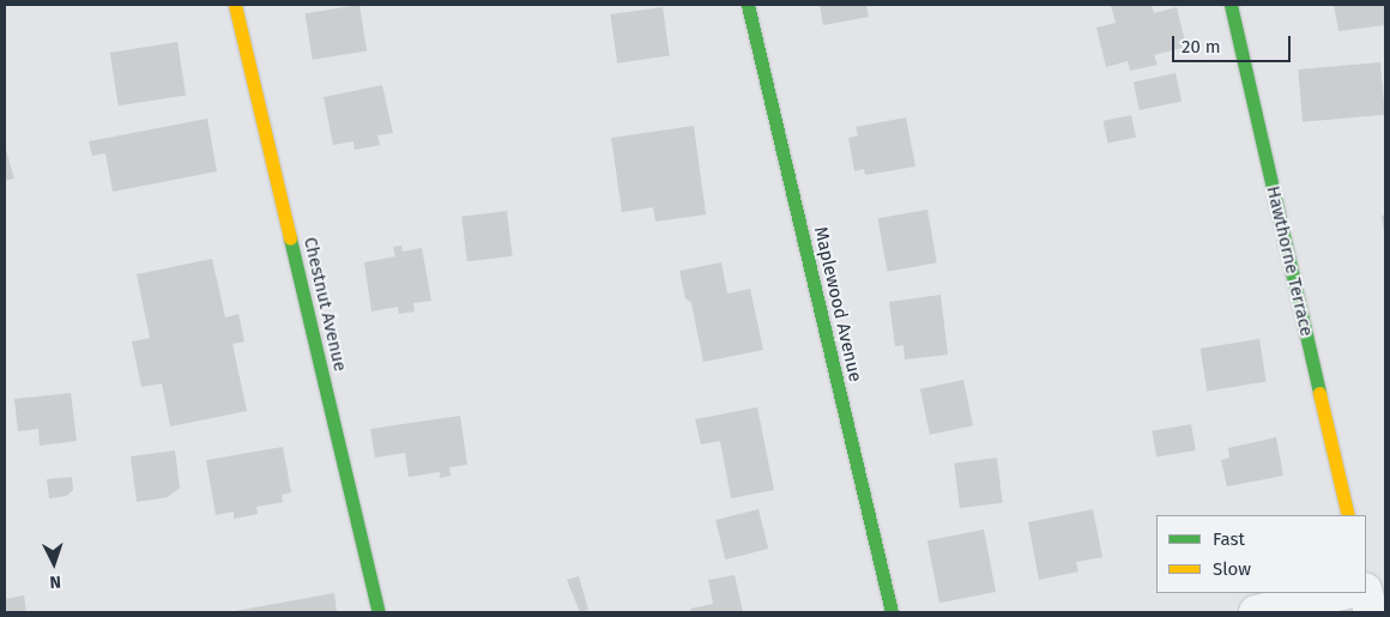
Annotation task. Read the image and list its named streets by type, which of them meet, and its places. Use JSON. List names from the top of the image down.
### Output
{
  "streets": {
    "street": ["Hawthorne Terrace", "Chestnut Avenue", "Maplewood Avenue"]
  },
  "legend": ["Fast", "Slow"],
  "scale_bar": "20 m",
  "north": "bottom"
}
